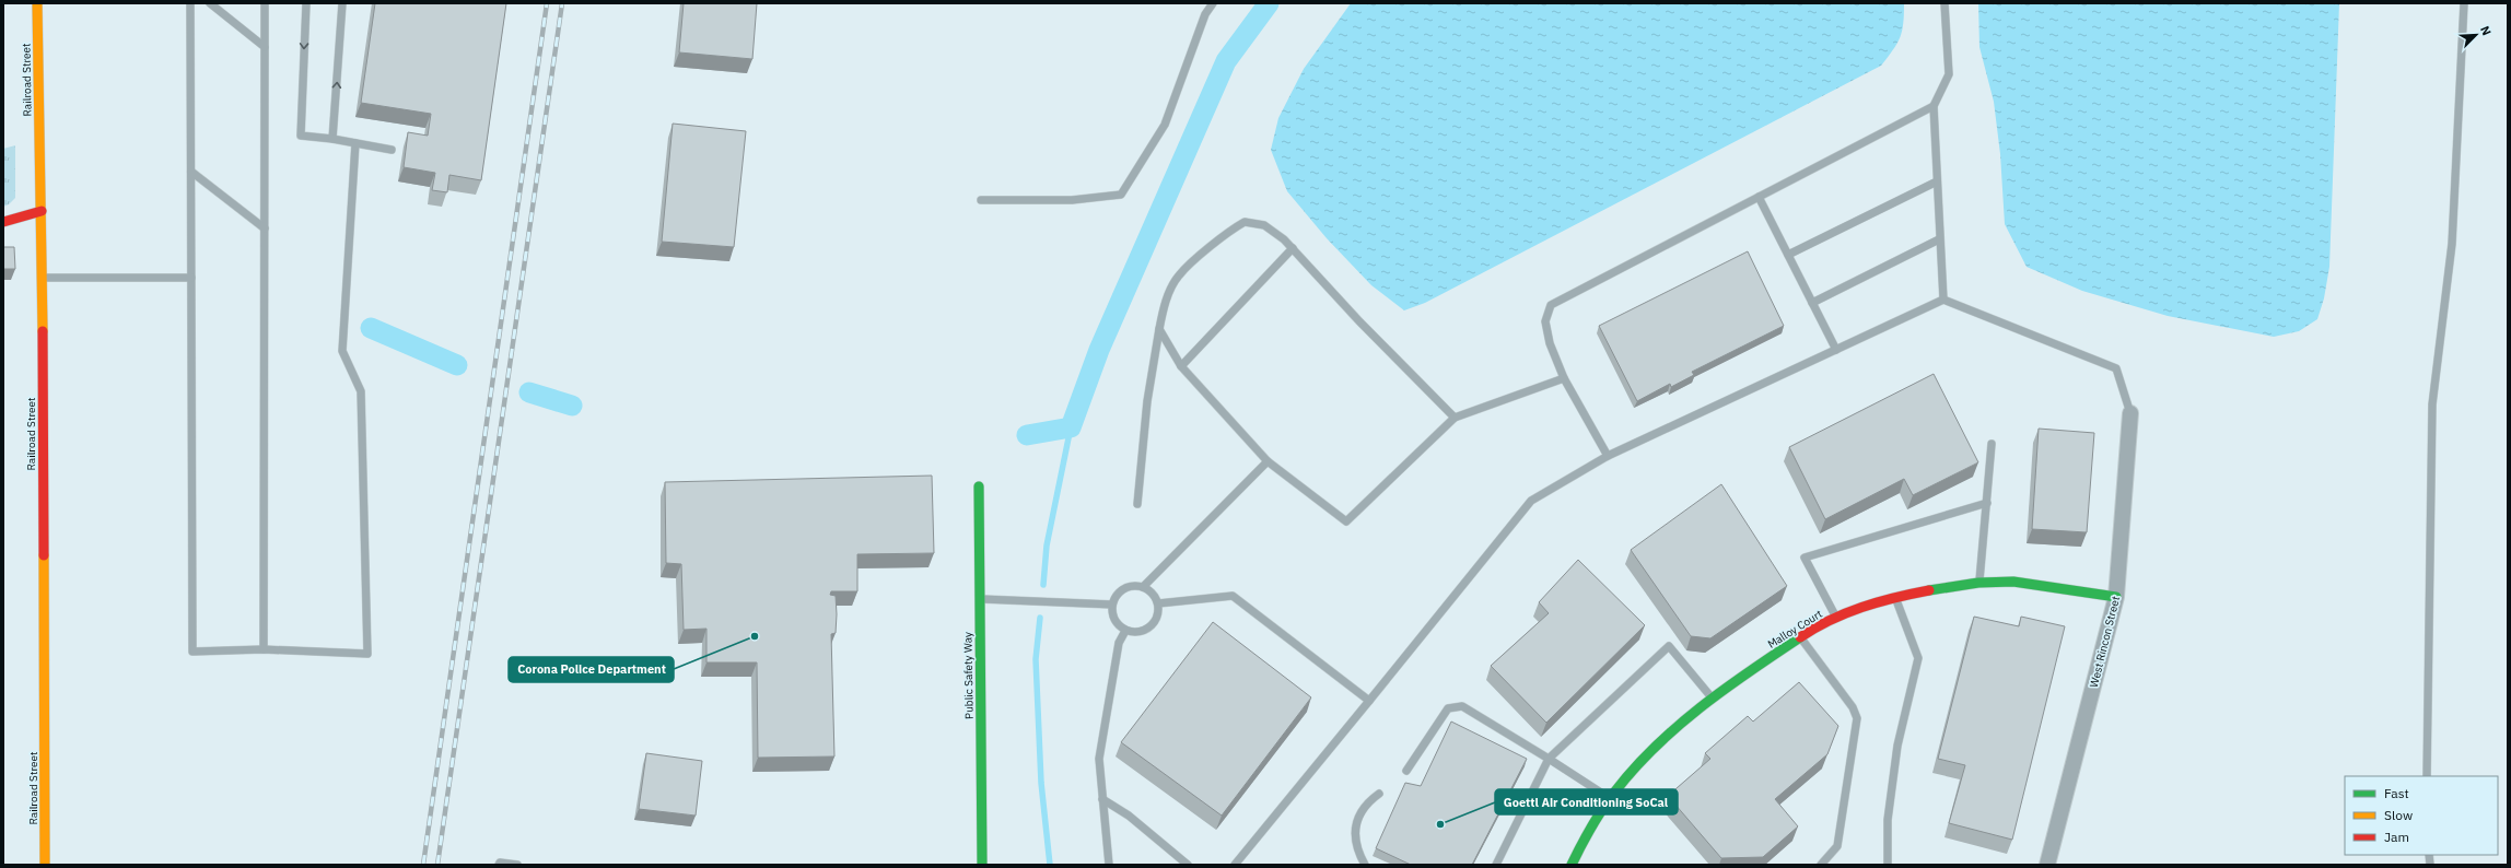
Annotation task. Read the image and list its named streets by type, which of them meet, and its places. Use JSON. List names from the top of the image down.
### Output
{
  "streets": {
    "street": [
      "Railroad Street",
      "Malloy Court",
      "West Rincon Street",
      "Public Safety Way"
    ]
  },
  "crossings": [
    ["Malloy Court", "West Rincon Street"]
  ],
  "places": ["Corona Police Department", "Goettl Air Conditioning SoCal"],
  "legend": ["Fast", "Slow", "Jam"],
  "north": "top right"
}
